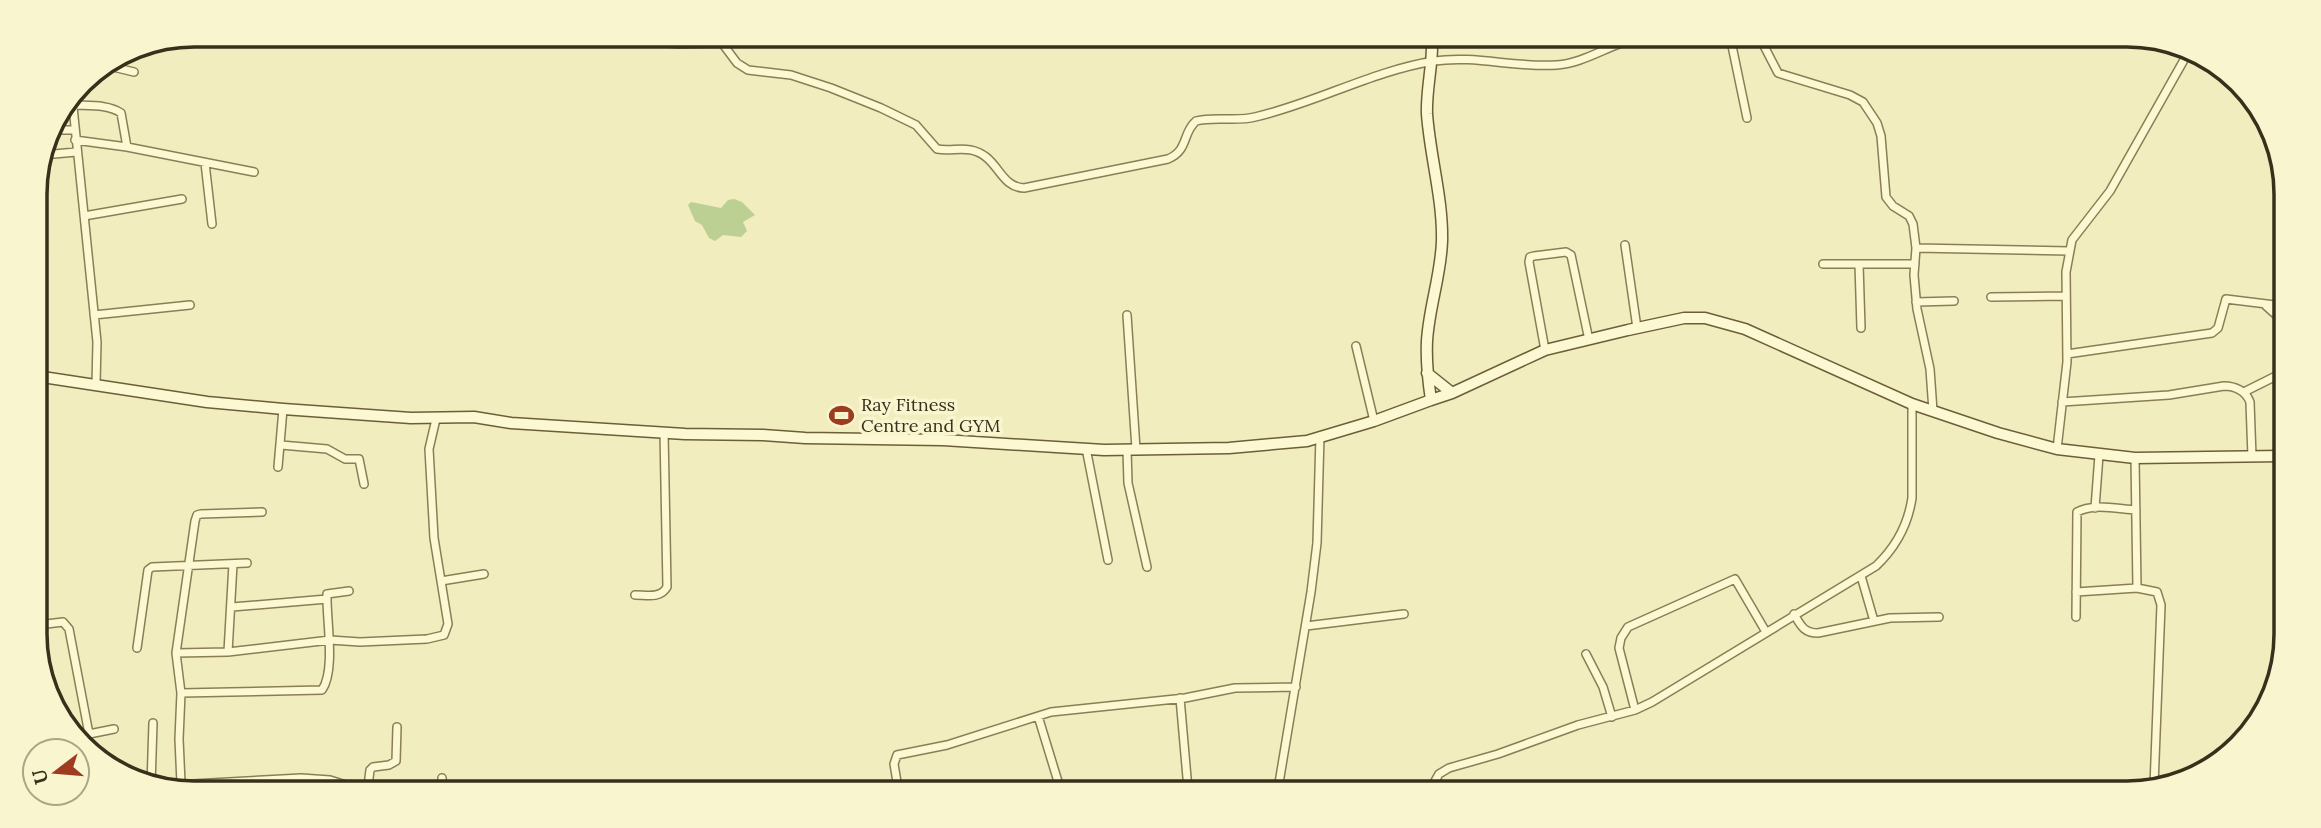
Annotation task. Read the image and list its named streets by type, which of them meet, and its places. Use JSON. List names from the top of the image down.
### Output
{
  "places": {
    "sports": ["Ray Fitness Centre and GYM"]
  },
  "north": "left"
}
